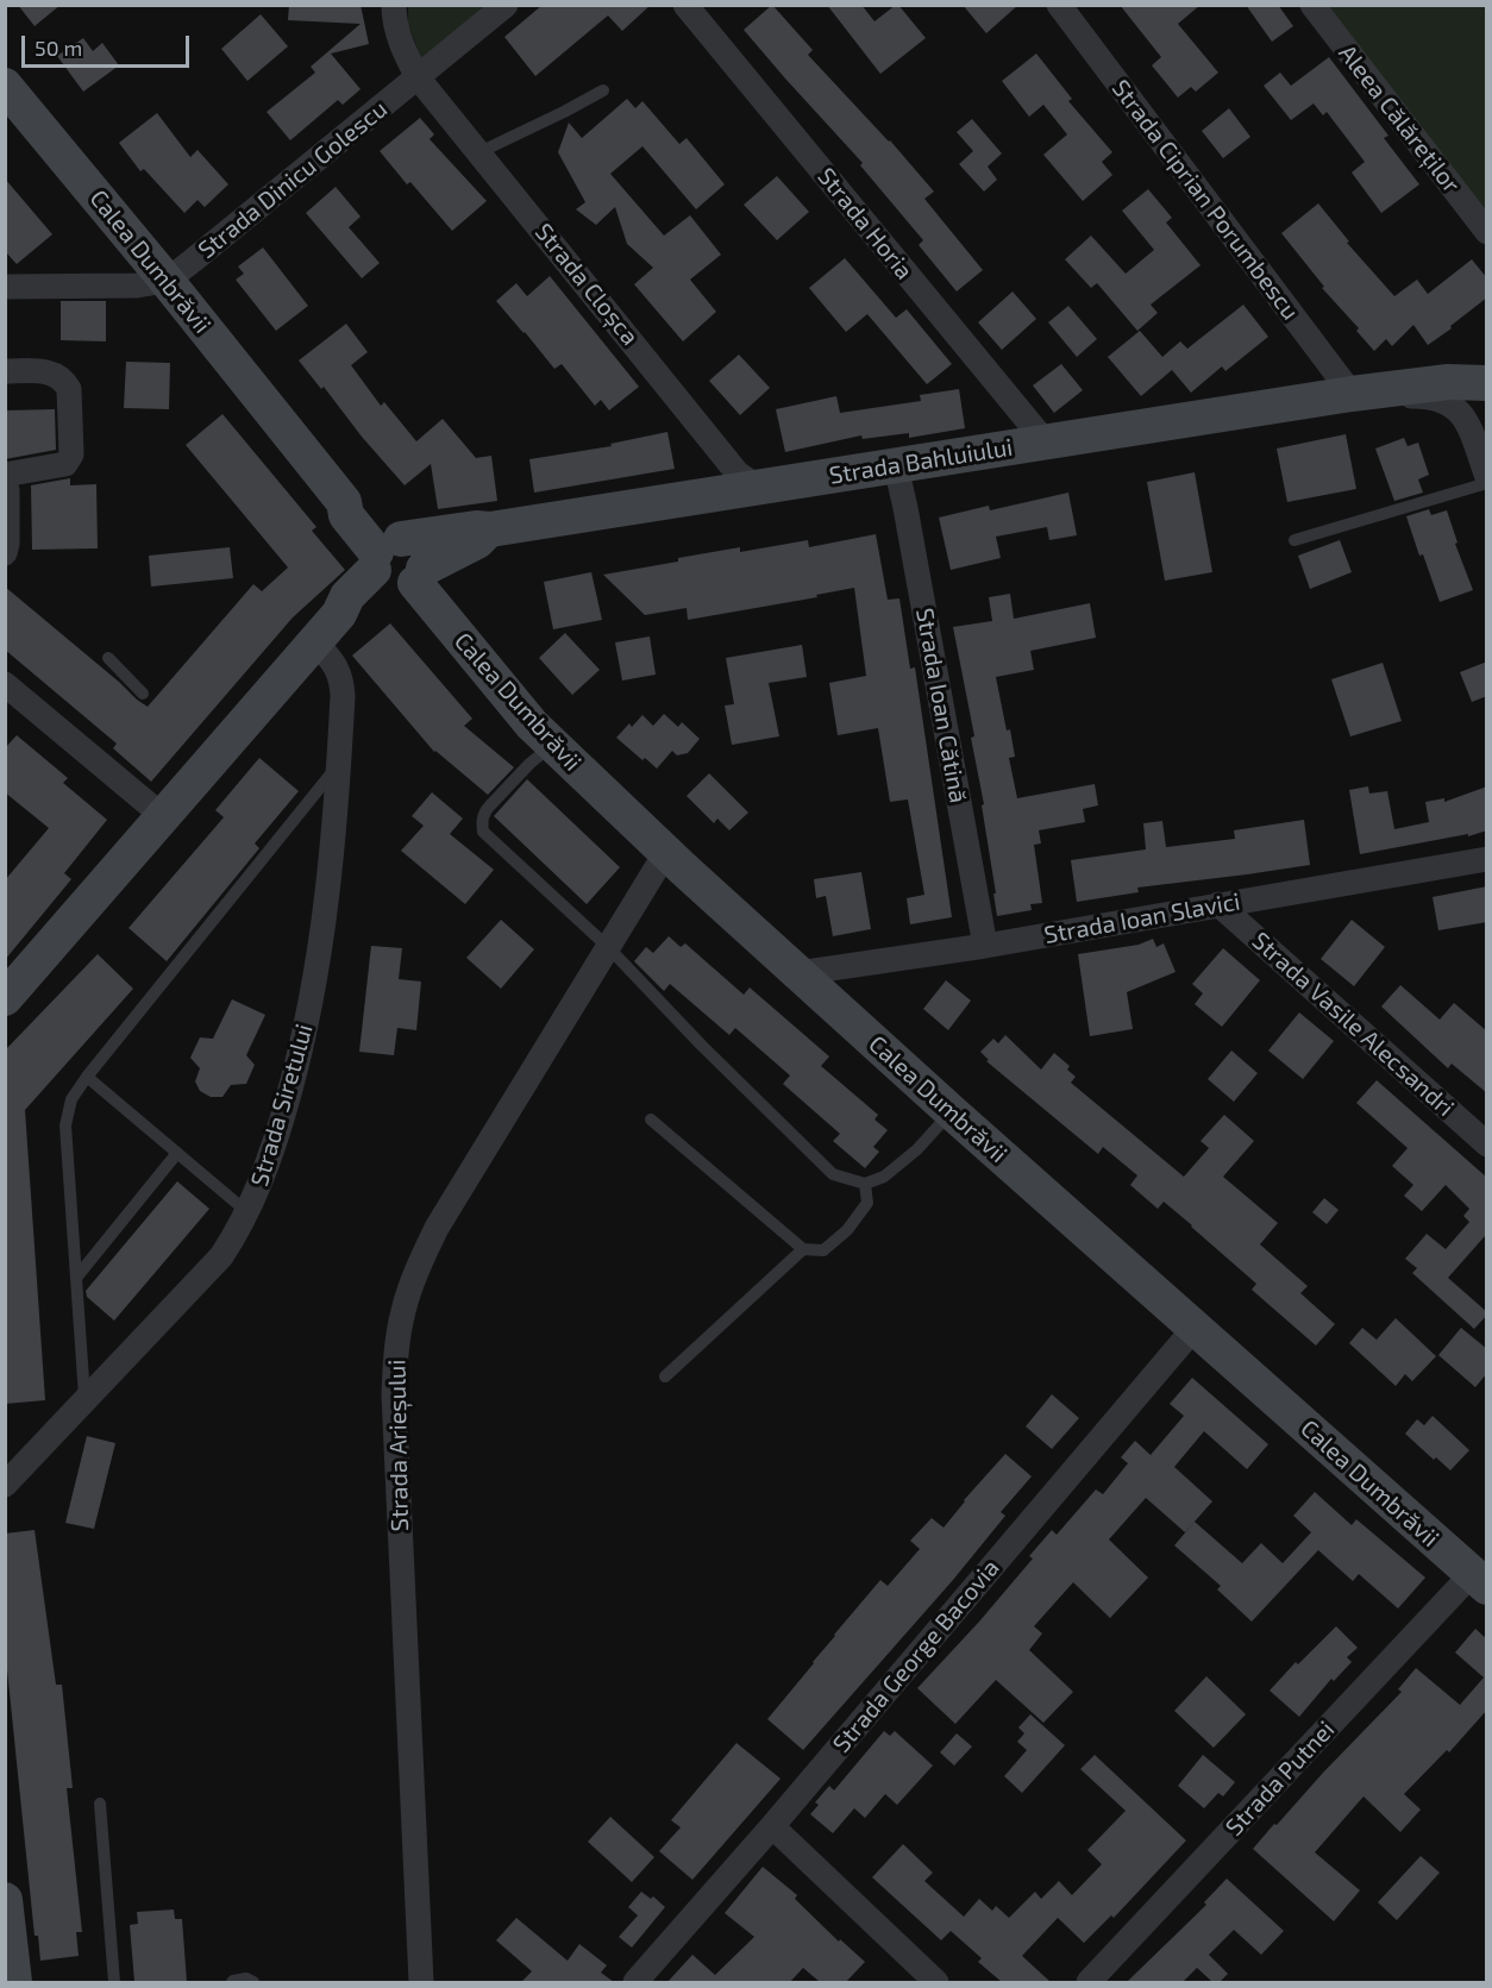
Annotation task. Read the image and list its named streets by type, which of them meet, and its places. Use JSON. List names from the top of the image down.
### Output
{
  "streets": {
    "main road": ["Calea Dumbrăvii", "Strada Bahluiului"],
    "street": [
      "Aleea Călăreților",
      "Strada Dinicu Golescu",
      "Strada Ciprian Porumbescu",
      "Strada Horia",
      "Strada Cloșca",
      "Strada Ioan Cătină",
      "Strada Ioan Slavici",
      "Strada Vasile Alecsandri",
      "Strada Siretului",
      "Strada Arieșului",
      "Strada George Bacovia",
      "Strada Putnei"
    ]
  },
  "crossings": [
    ["Strada Dinicu Golescu", "Calea Dumbrăvii"],
    ["Strada Dinicu Golescu", "Strada Cloșca"],
    ["Strada Ciprian Porumbescu", "Strada Bahluiului"],
    ["Strada Horia", "Strada Bahluiului"],
    ["Calea Dumbrăvii", "Strada Bahluiului"],
    ["Calea Dumbrăvii", "Strada Ioan Slavici"],
    ["Calea Dumbrăvii", "Strada Arieșului"],
    ["Calea Dumbrăvii", "Strada George Bacovia"],
    ["Calea Dumbrăvii", "Strada Putnei"],
    ["Strada Cloșca", "Strada Bahluiului"],
    ["Strada Bahluiului", "Strada Ioan Cătină"],
    ["Strada Ioan Cătină", "Strada Ioan Slavici"],
    ["Strada Ioan Slavici", "Strada Vasile Alecsandri"]
  ],
  "scale_bar": "50 m"
}
